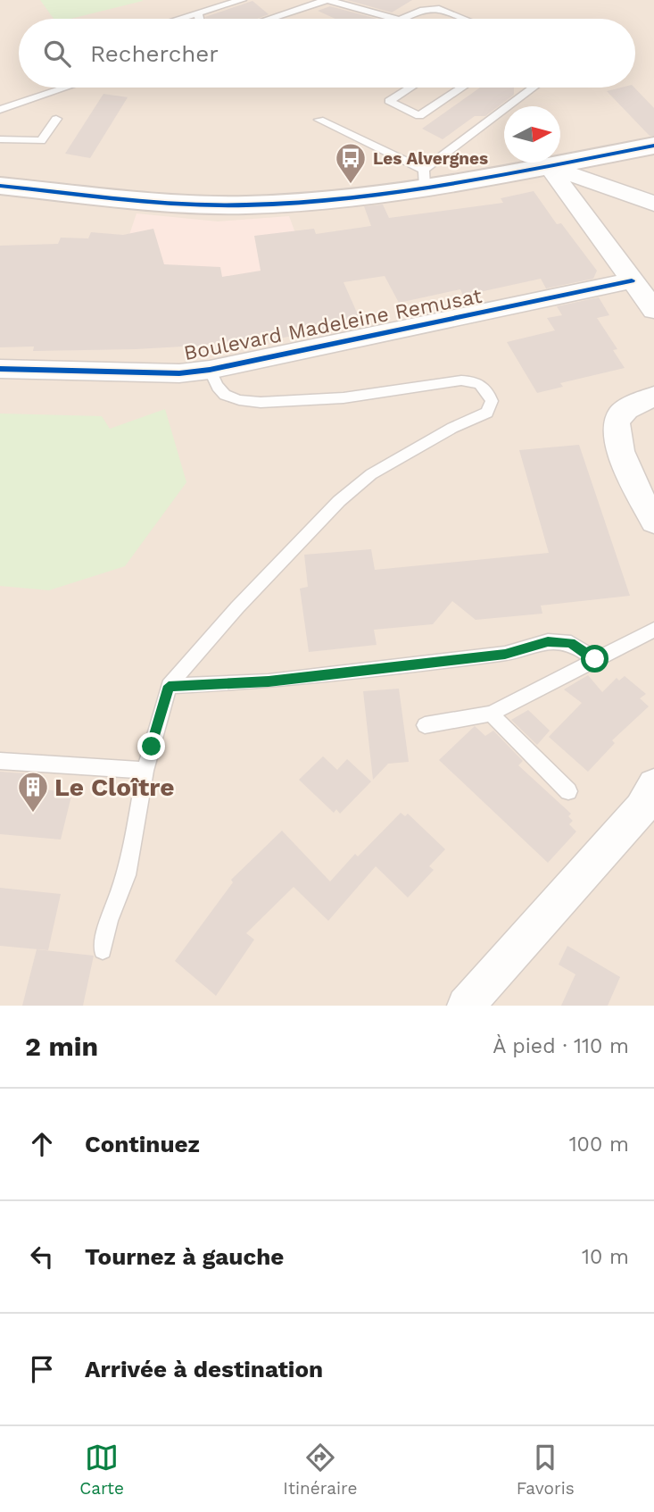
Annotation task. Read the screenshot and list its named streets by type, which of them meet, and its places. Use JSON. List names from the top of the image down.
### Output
{
  "streets": {
    "street": ["Boulevard Madeleine Remusat"]
  },
  "places": {
    "bus stop": ["Les Alvergnes"],
    "building": ["Le Cloître"]
  },
  "north": "right",
  "page": {
    "search": "Rechercher",
    "heading": ["2 min", "À pied · 110 m"],
    "list": [
      ["Continuez", "100 m"],
      ["Tournez à gauche", "10 m"],
      "Arrivée à destination"
    ],
    "nav": ["Carte", "Itinéraire", "Favoris"]
  }
}
